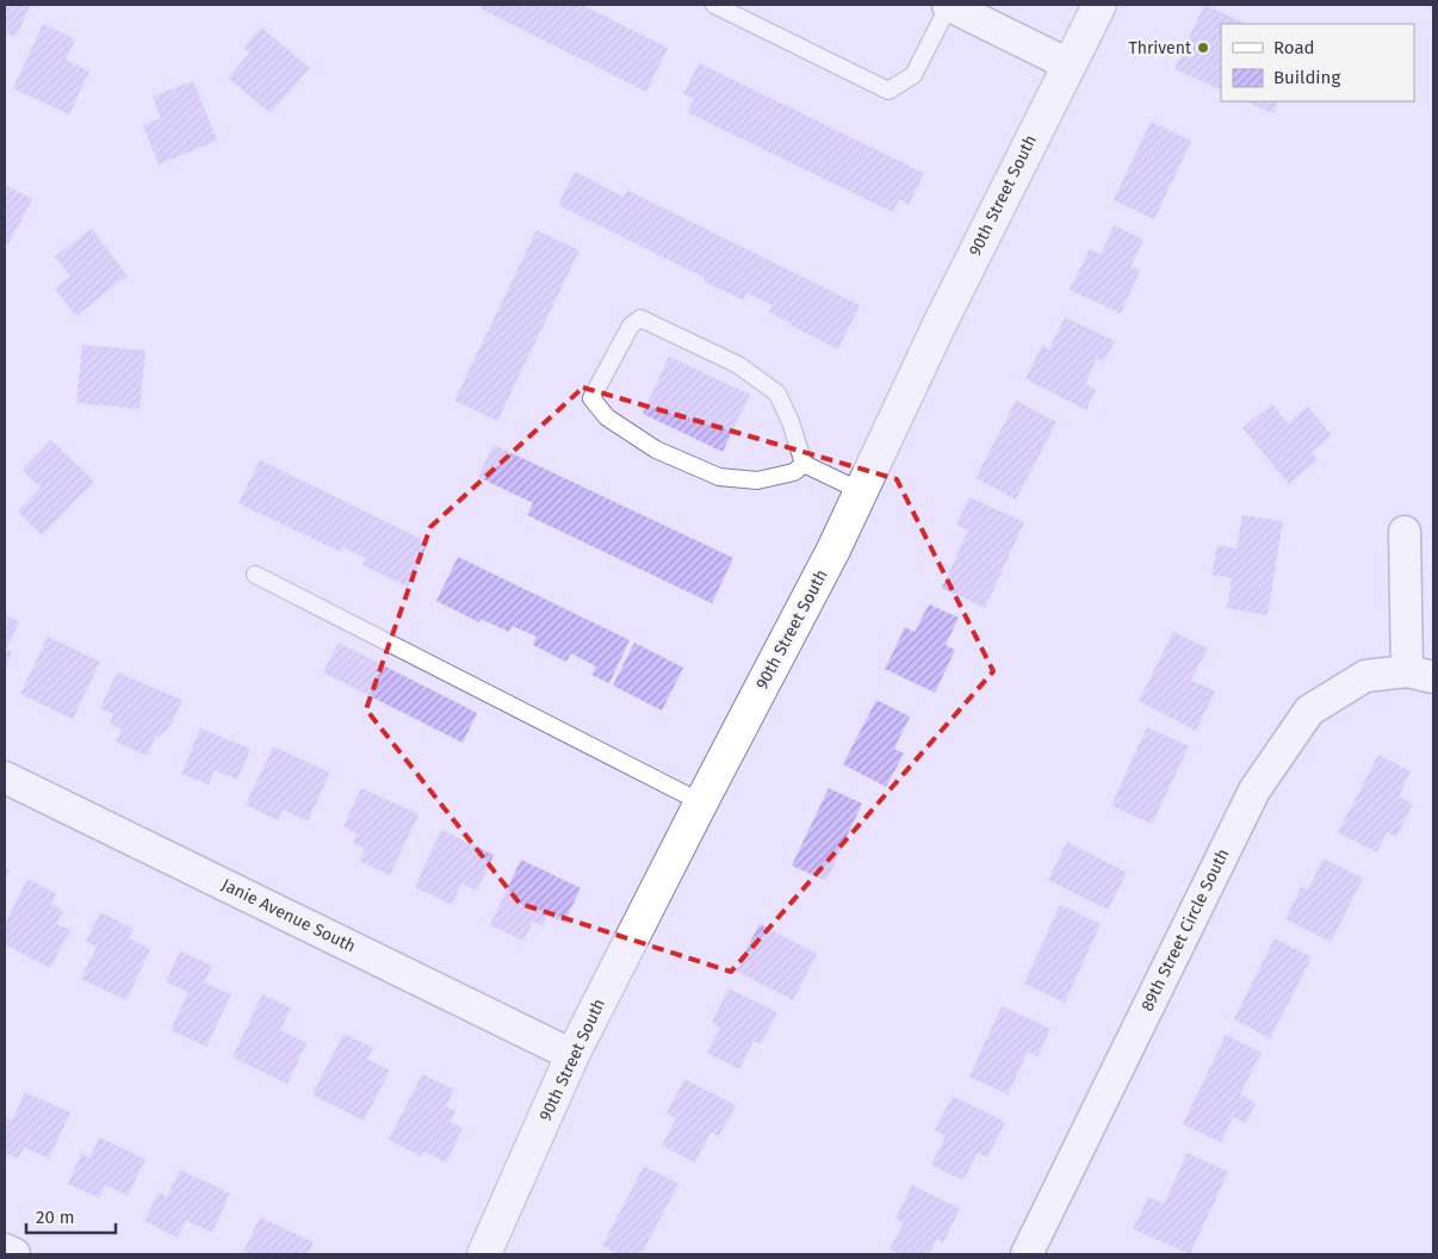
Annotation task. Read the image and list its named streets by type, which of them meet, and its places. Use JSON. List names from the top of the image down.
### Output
{
  "streets": {
    "street": ["90th Street South", "Janie Avenue South", "89th Street Circle South"]
  },
  "crossings": [
    ["90th Street South", "Janie Avenue South"]
  ],
  "places": ["Thrivent"],
  "legend": ["Road", "Building"],
  "scale_bar": "20 m"
}
